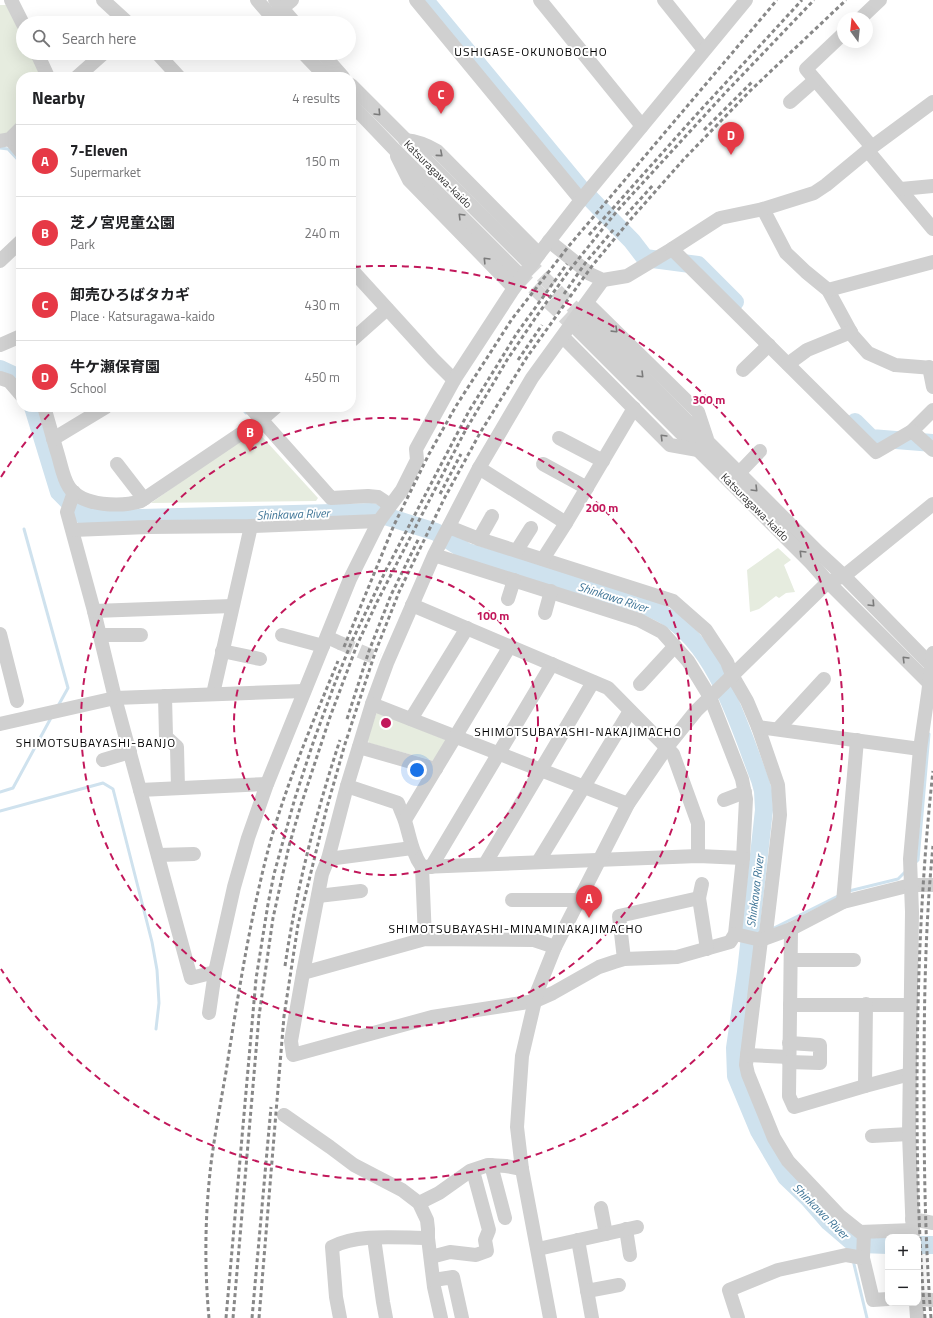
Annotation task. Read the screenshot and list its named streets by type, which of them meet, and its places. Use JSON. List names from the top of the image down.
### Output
{
  "streets": {
    "street": ["Katsuragawa-kaido"]
  },
  "districts": [
    "USHIGASE-OKUNOBOCHO",
    "SHIMOTSUBAYASHI-NAKAJIMACHO",
    "SHIMOTSUBAYASHI-BANJO",
    "SHIMOTSUBAYASHI-MINAMINAKAJIMACHO"
  ],
  "water": ["Shinkawa River"],
  "north": "top",
  "page": {
    "search": "Search here",
    "heading": ["Nearby", "4 results"],
    "pins": [
      "C",
      "D",
      "B",
      "A"
    ],
    "list": [
      {
        "mark": "A",
        "name": "7-Eleven",
        "note": "Supermarket",
        "value": "150 m"
      },
      {
        "mark": "B",
        "name": "芝ノ宮児童公園",
        "note": "Park",
        "value": "240 m"
      },
      {
        "mark": "C",
        "name": "卸売ひろばタカギ",
        "note": "Place · Katsuragawa-kaido",
        "value": "430 m"
      },
      {
        "mark": "D",
        "name": "牛ケ瀬保育園",
        "note": "School",
        "value": "450 m"
      }
    ],
    "map_buttons": ["+", "−"]
  },
  "rings": ["300 m", "200 m", "100 m"]
}
